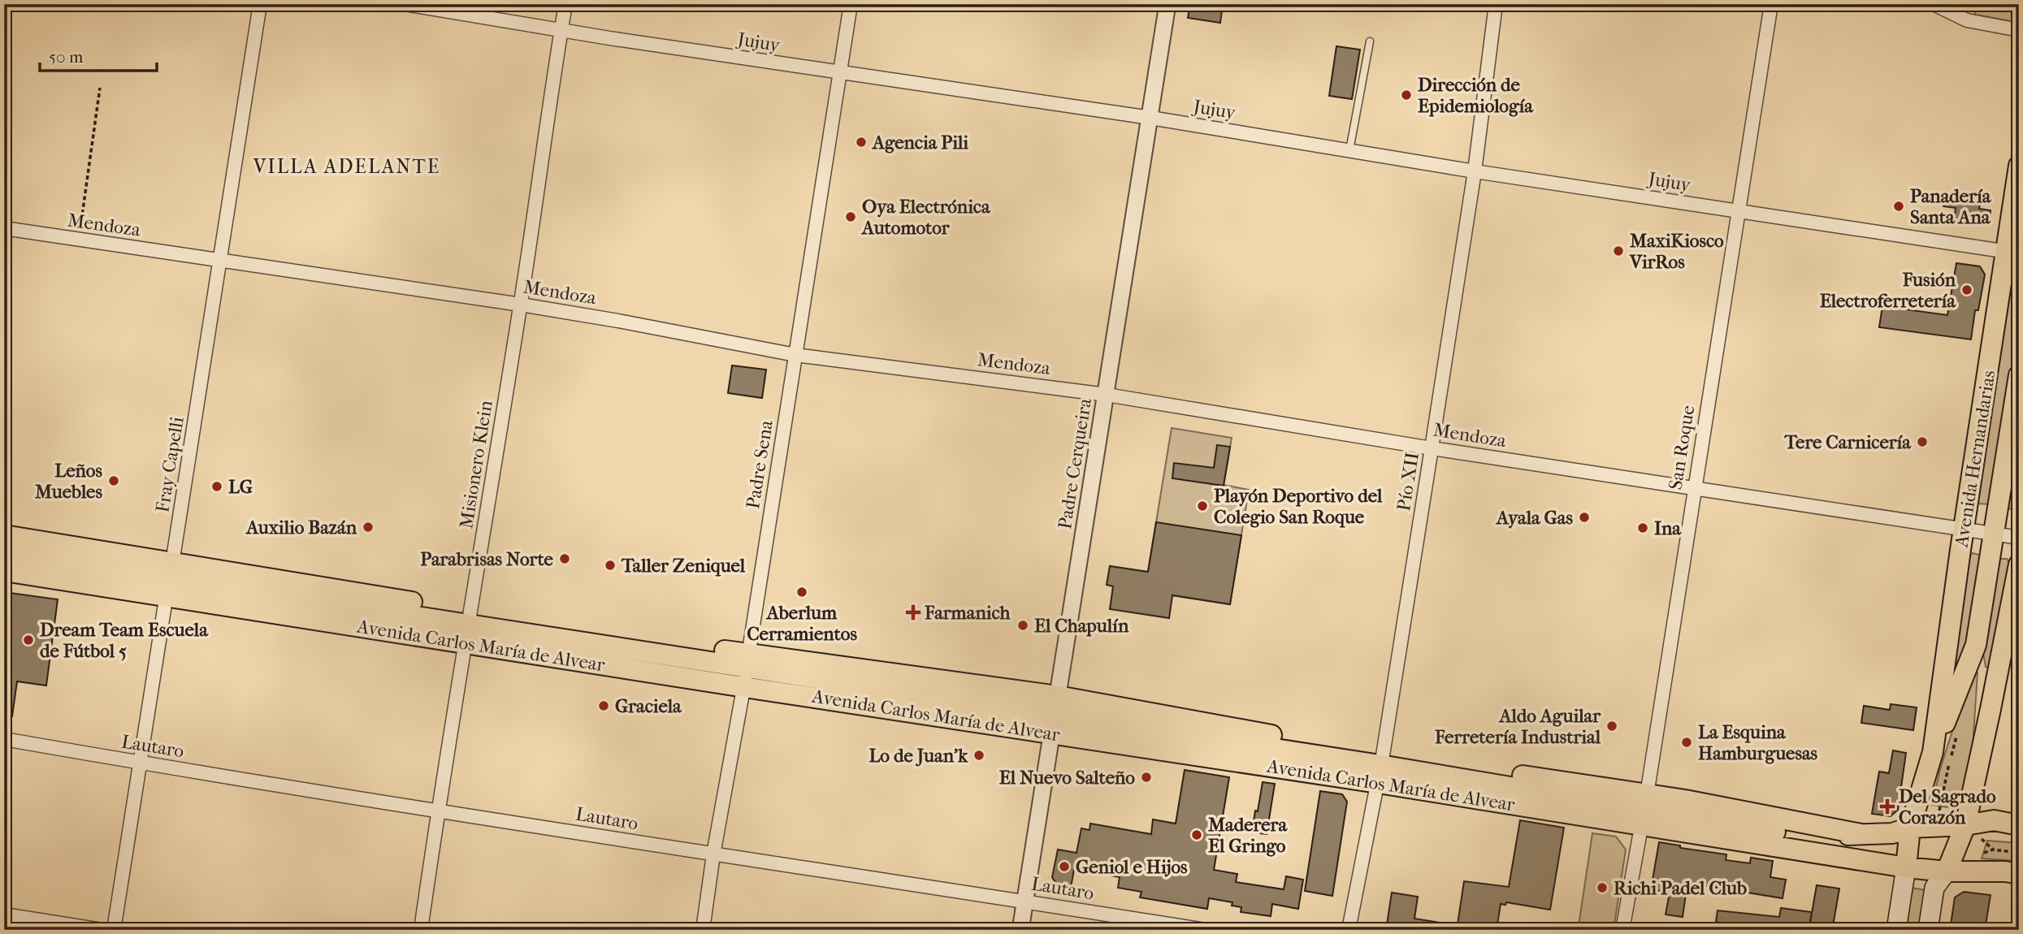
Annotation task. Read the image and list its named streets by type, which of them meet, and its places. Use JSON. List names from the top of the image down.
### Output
{
  "streets": {
    "main road": ["Avenida Hernandarias", "Avenida Carlos María de Alvear"],
    "street": [
      "Jujuy",
      "Mendoza",
      "San Roque",
      "Padre Cerqueira",
      "Fray Capelli",
      "Misionero Klein",
      "Padre Sena",
      "Pío XII",
      "Lautaro"
    ]
  },
  "crossings": [
    ["Jujuy", "San Roque"],
    ["Jujuy", "Avenida Hernandarias"],
    ["Jujuy", "Padre Cerqueira"],
    ["Jujuy", "Misionero Klein"],
    ["Jujuy", "Padre Sena"],
    ["Jujuy", "Pío XII"],
    ["Mendoza", "San Roque"],
    ["Mendoza", "Avenida Hernandarias"],
    ["Mendoza", "Padre Cerqueira"],
    ["Mendoza", "Fray Capelli"],
    ["Mendoza", "Misionero Klein"],
    ["Mendoza", "Padre Sena"],
    ["Mendoza", "Pío XII"],
    ["San Roque", "Avenida Carlos María de Alvear"],
    ["Avenida Hernandarias", "Avenida Carlos María de Alvear"],
    ["Padre Cerqueira", "Avenida Carlos María de Alvear"],
    ["Padre Cerqueira", "Lautaro"],
    ["Fray Capelli", "Avenida Carlos María de Alvear"],
    ["Fray Capelli", "Lautaro"],
    ["Misionero Klein", "Avenida Carlos María de Alvear"],
    ["Misionero Klein", "Lautaro"],
    ["Padre Sena", "Avenida Carlos María de Alvear"],
    ["Padre Sena", "Lautaro"],
    ["Pío XII", "Avenida Carlos María de Alvear"]
  ],
  "districts": ["VILLA ADELANTE"],
  "places": {
    "other": [
      "Dirección de Epidemiología",
      "Agencia Pili",
      "Panadería Santa Ana",
      "Oya Electrónica Automotor",
      "MaxiKiosco VirRos",
      "Fusión Electroferretería",
      "Tere Carnicería",
      "Leños Muebles",
      "LG",
      "Playón Deportivo del Colegio San Roque",
      "Ayala Gas",
      "Auxilio Bazán",
      "Ina",
      "Parabrisas Norte",
      "Taller Zeniquel",
      "Aberlum Cerramientos",
      "El Chapulín",
      "Dream Team Escuela de Fútbol 5",
      "Graciela",
      "Aldo Aguilar Ferretería Industrial",
      "La Esquina Hamburguesas",
      "Lo de Juan'k",
      "El Nuevo Salteño",
      "Maderera El Gringo",
      "Geniol e Hijos",
      "Richi Padel Club"
    ],
    "health": ["Farmanich", "Del Sagrado Corazón"]
  },
  "scale_bar": "50 m"
}
